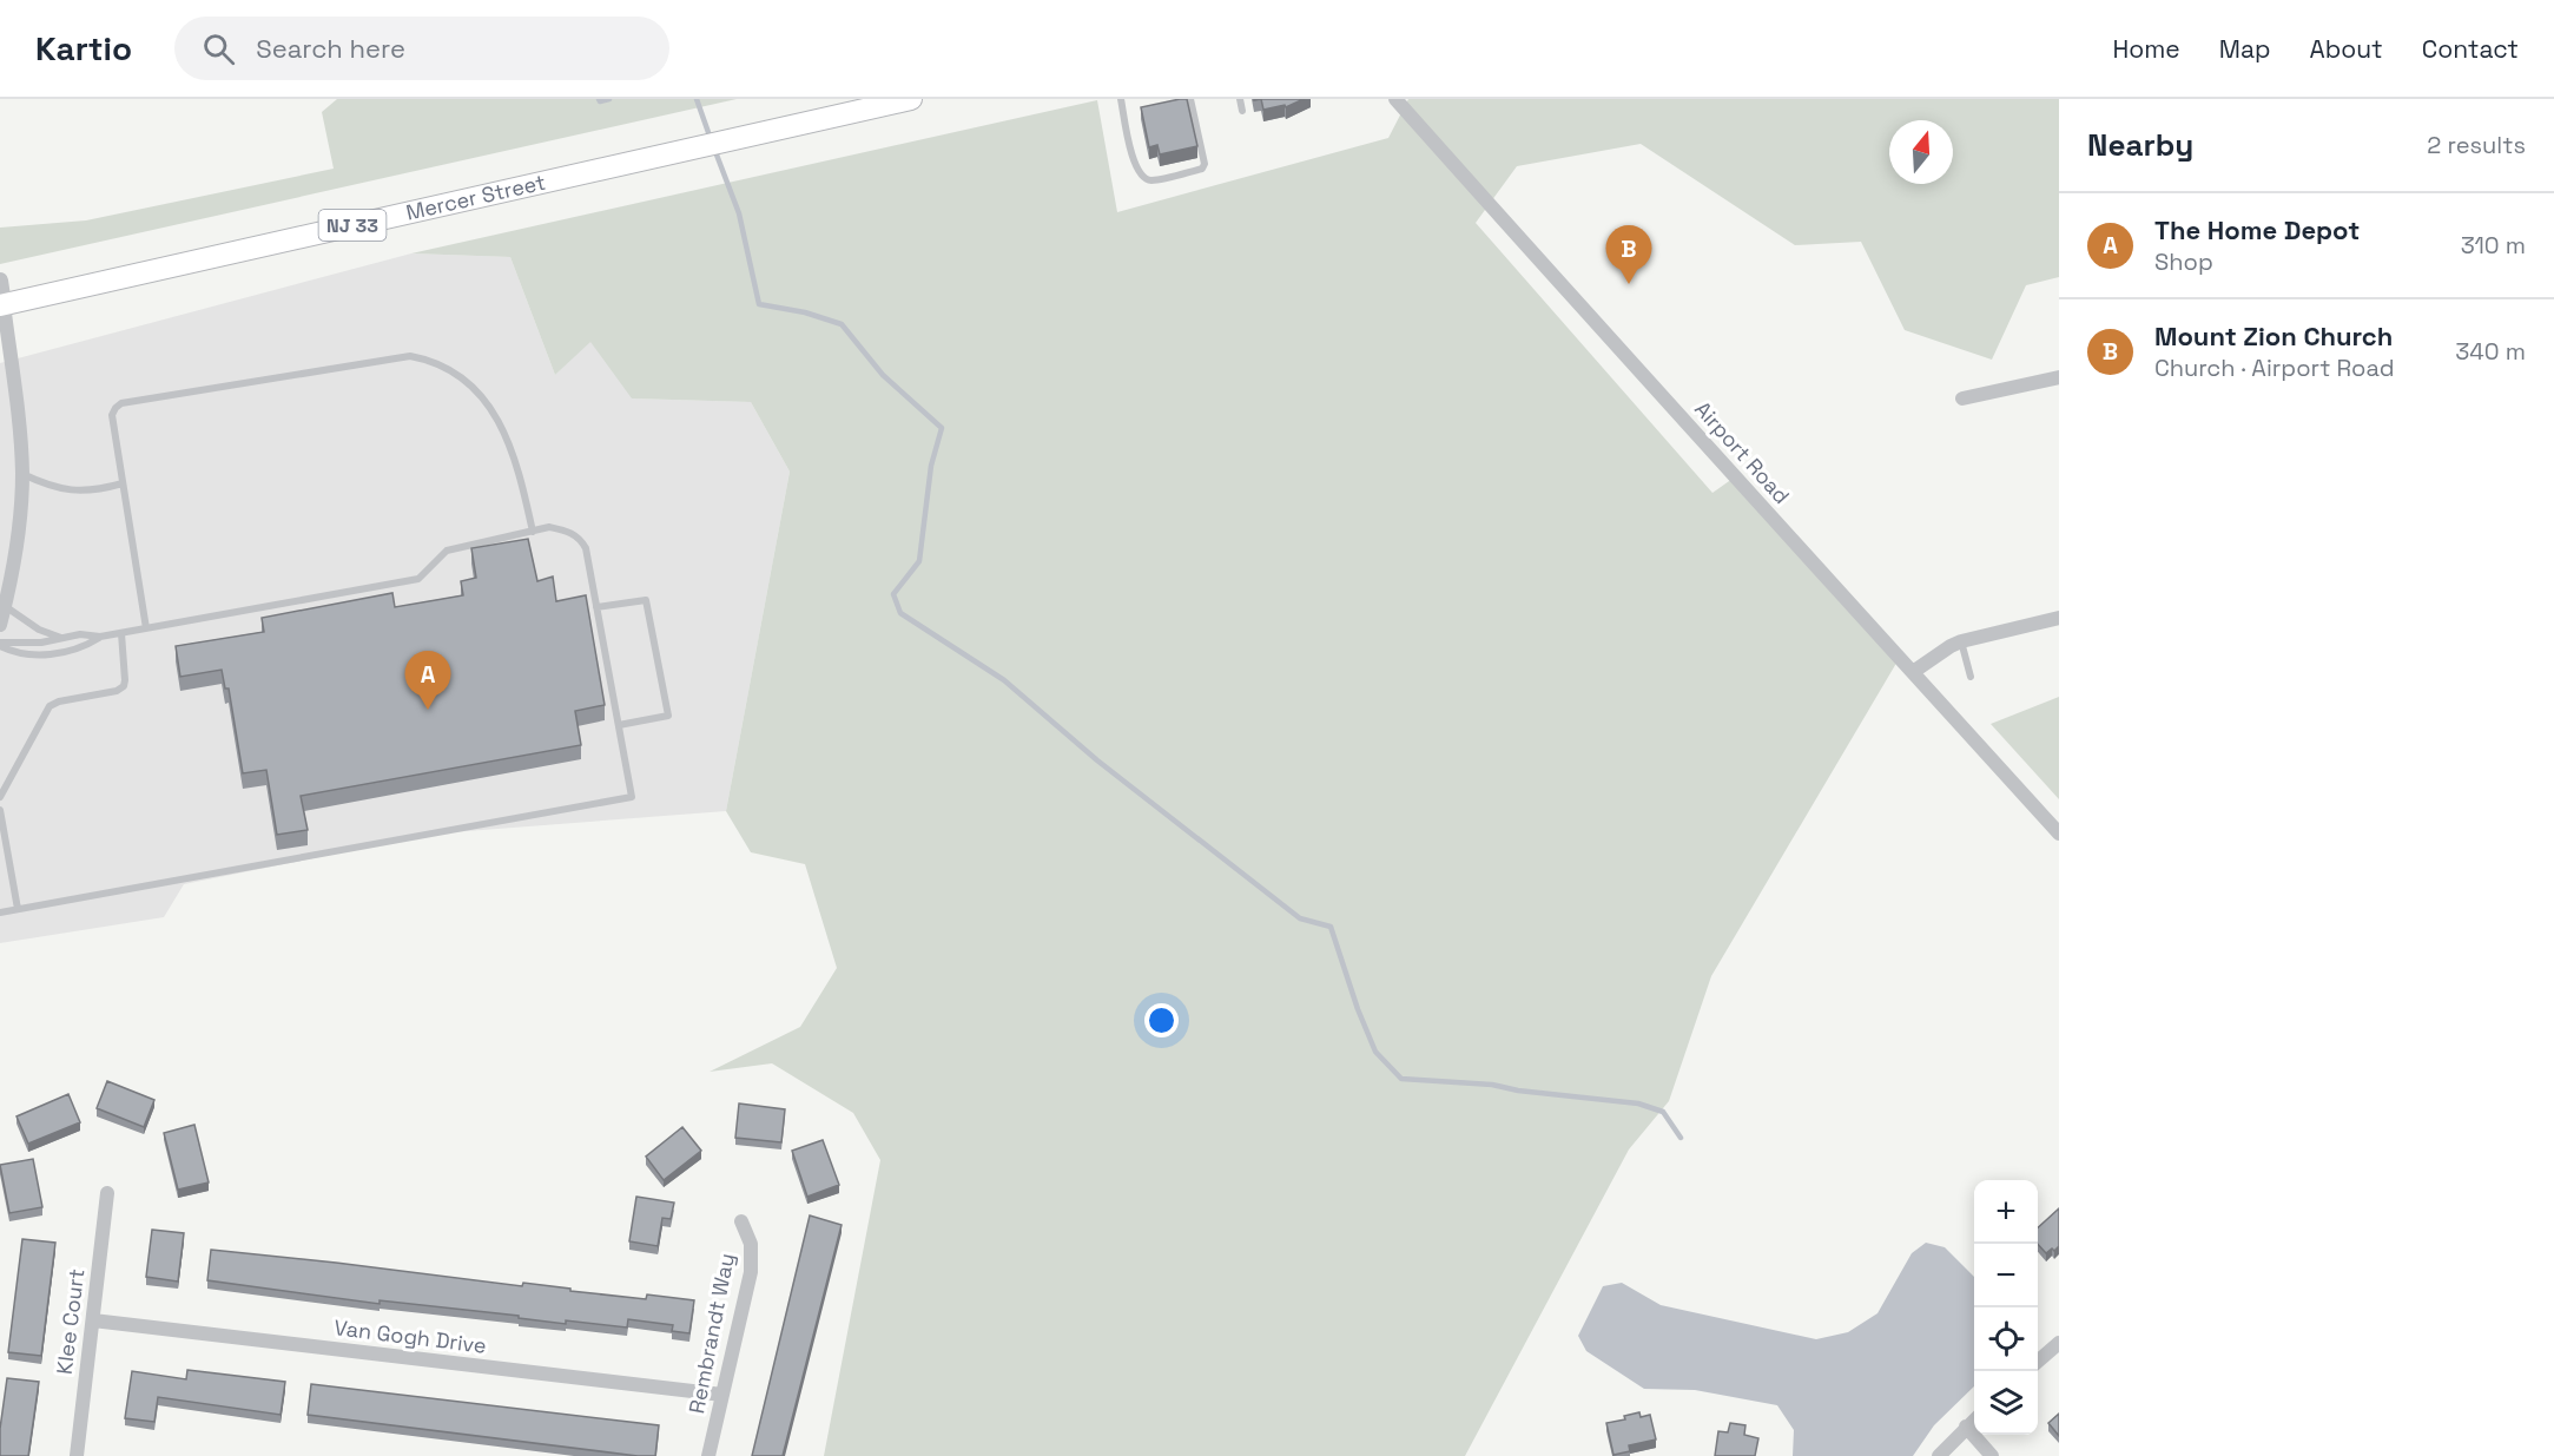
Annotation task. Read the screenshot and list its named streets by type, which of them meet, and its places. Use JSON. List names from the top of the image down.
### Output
{
  "streets": {
    "main road": ["Mercer Street", "NJ 33"],
    "street": [
      "Airport Road",
      "Klee Court",
      "Rembrandt Way",
      "Van Gogh Drive"
    ]
  },
  "crossings": [
    ["Klee Court", "Van Gogh Drive"],
    ["Rembrandt Way", "Van Gogh Drive"]
  ],
  "north": "top",
  "page": {
    "header": "Kartio",
    "search": "Search here",
    "nav": [
      "Home",
      "Map",
      "About",
      "Contact"
    ],
    "heading": ["Nearby", "2 results"],
    "list": [
      {
        "mark": "A",
        "name": "The Home Depot",
        "note": "Shop",
        "value": "310 m"
      },
      {
        "mark": "B",
        "name": "Mount Zion Church",
        "note": "Church · Airport Road",
        "value": "340 m"
      }
    ],
    "pins": ["B", "A"],
    "map_buttons": ["+", "−"]
  }
}
